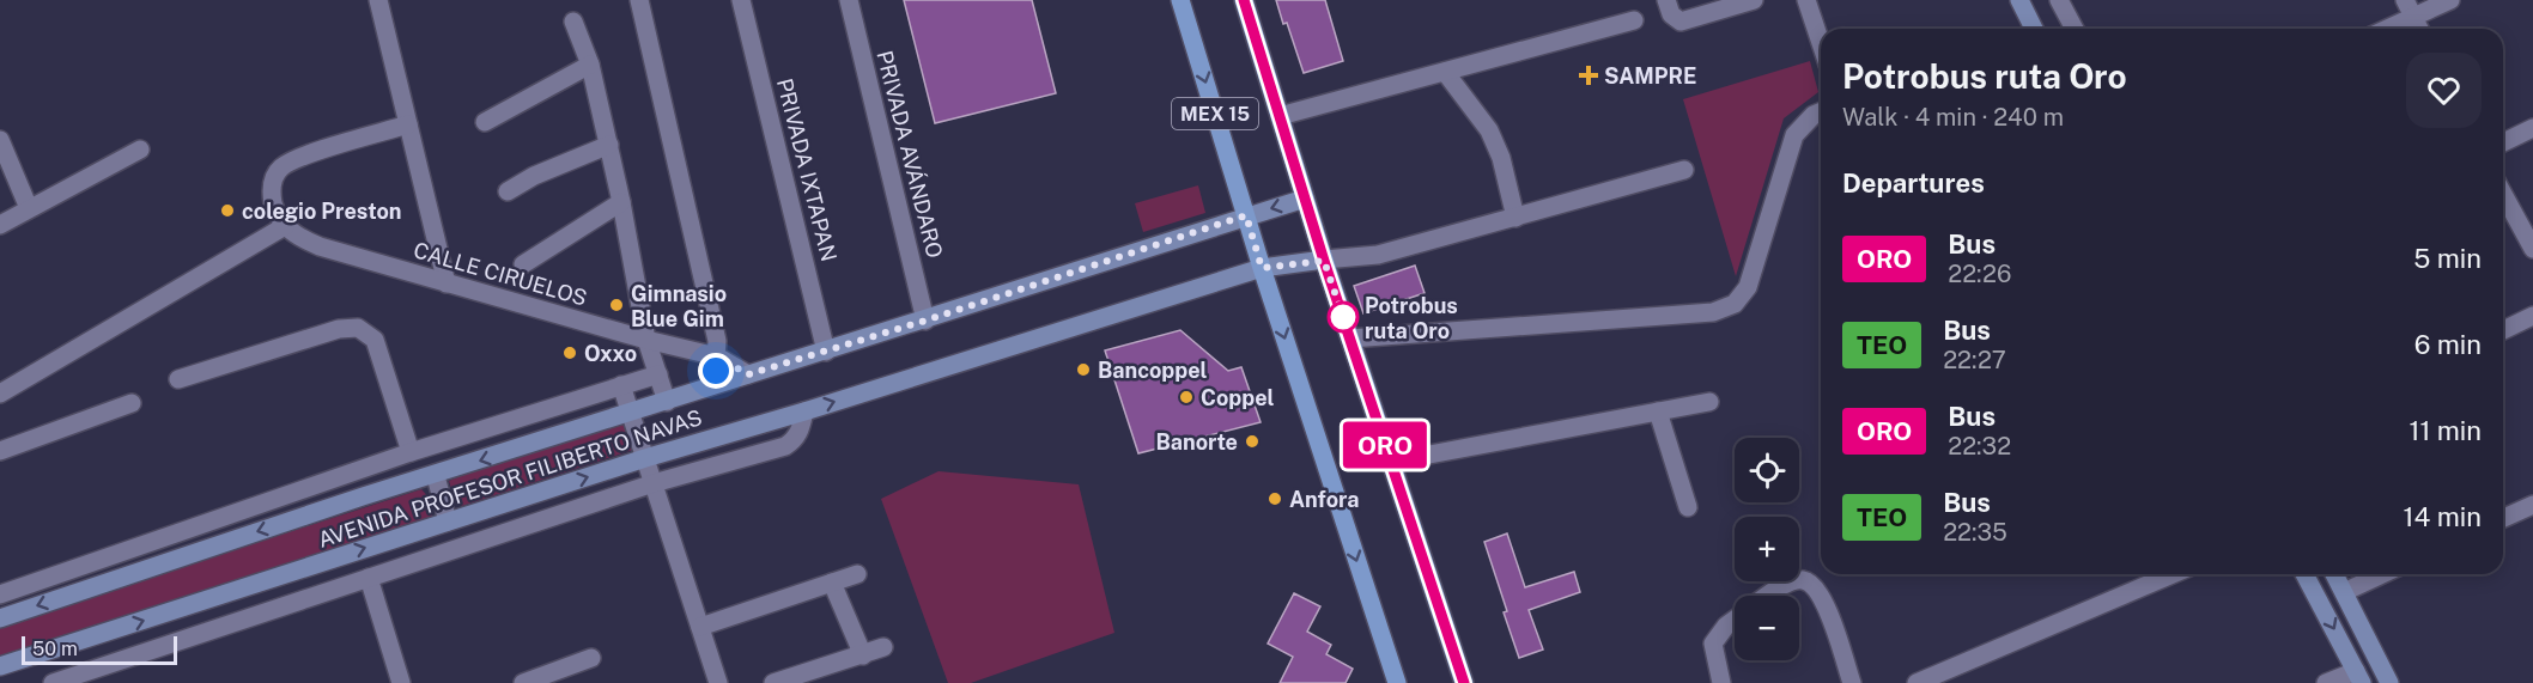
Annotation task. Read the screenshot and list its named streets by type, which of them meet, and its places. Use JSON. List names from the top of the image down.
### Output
{
  "streets": {
    "main road": ["MEX 15", "AVENIDA PROFESOR FILIBERTO NAVAS"],
    "street": ["PRIVADA AVÁNDARO", "PRIVADA IXTAPAN", "CALLE CIRUELOS"]
  },
  "crossings": [
    ["MEX 15", "AVENIDA PROFESOR FILIBERTO NAVAS"],
    ["PRIVADA AVÁNDARO", "AVENIDA PROFESOR FILIBERTO NAVAS"],
    ["PRIVADA IXTAPAN", "AVENIDA PROFESOR FILIBERTO NAVAS"],
    ["CALLE CIRUELOS", "AVENIDA PROFESOR FILIBERTO NAVAS"]
  ],
  "places": {
    "health": ["SAMPRE"],
    "other": [
      "colegio Preston",
      "Gimnasio Blue Gim",
      "Potrobus ruta Oro",
      "Oxxo",
      "Bancoppel",
      "Coppel",
      "Banorte",
      "Anfora"
    ]
  },
  "lines": ["bus line ORO"],
  "scale_bar": "50 m",
  "page": {
    "on_map": "ORO",
    "heading": [
      ["Potrobus ruta Oro", "Walk · 4 min · 240 m"],
      "Departures"
    ],
    "list": [
      {
        "mark": "ORO",
        "name": "Bus",
        "note": "22:26",
        "value": "5 min"
      },
      {
        "mark": "TEO",
        "name": "Bus",
        "note": "22:27",
        "value": "6 min"
      },
      {
        "mark": "ORO",
        "name": "Bus",
        "note": "22:32",
        "value": "11 min"
      },
      {
        "mark": "TEO",
        "name": "Bus",
        "note": "22:35",
        "value": "14 min"
      }
    ],
    "map_buttons": ["+", "−"],
    "scale": "50 m"
  }
}
